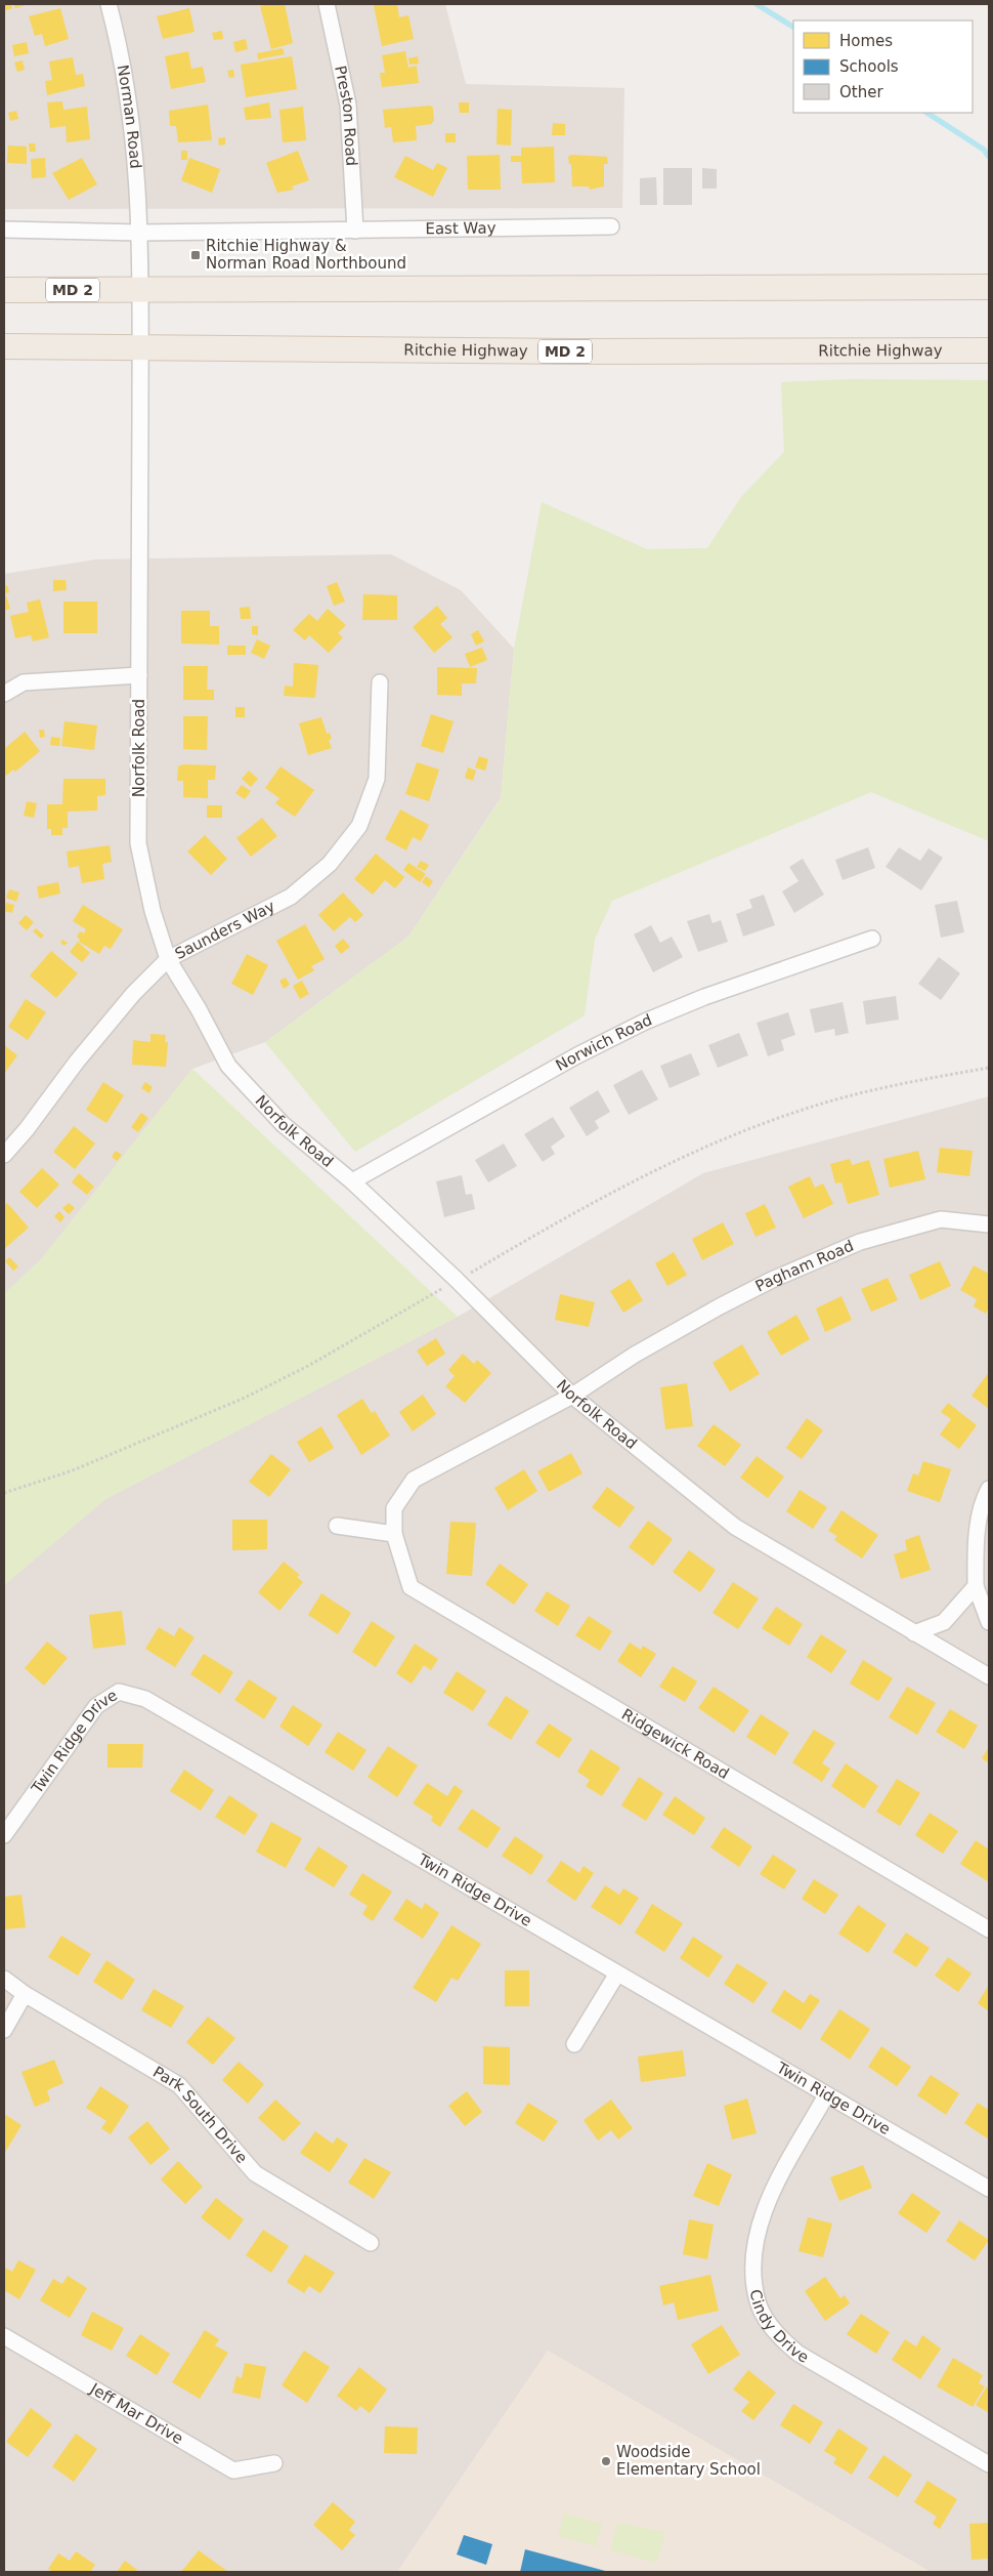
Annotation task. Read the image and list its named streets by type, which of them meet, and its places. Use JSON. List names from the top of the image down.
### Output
{
  "streets": {
    "main road": ["MD 2", "Ritchie Highway"],
    "street": [
      "Preston Road",
      "Norman Road",
      "East Way",
      "Norfolk Road",
      "Saunders Way",
      "Norwich Road",
      "Pagham Road",
      "Ridgewick Road",
      "Twin Ridge Drive",
      "Park South Drive",
      "Cindy Drive",
      "Jeff Mar Drive"
    ]
  },
  "crossings": [
    ["Preston Road", "East Way"],
    ["Norman Road", "East Way"],
    ["Norman Road", "MD 2"],
    ["Norman Road", "Norfolk Road"],
    ["MD 2", "Norfolk Road"],
    ["Ritchie Highway", "Norfolk Road"],
    ["Norfolk Road", "Saunders Way"],
    ["Norfolk Road", "Norwich Road"],
    ["Norfolk Road", "Pagham Road"],
    ["Norfolk Road", "Ridgewick Road"],
    ["Pagham Road", "Ridgewick Road"],
    ["Twin Ridge Drive", "Cindy Drive"]
  ],
  "places": {
    "transit": ["Ritchie Highway & Norman Road Northbound"],
    "other": ["Woodside Elementary School"]
  },
  "legend": ["Homes", "Schools", "Other"]
}
